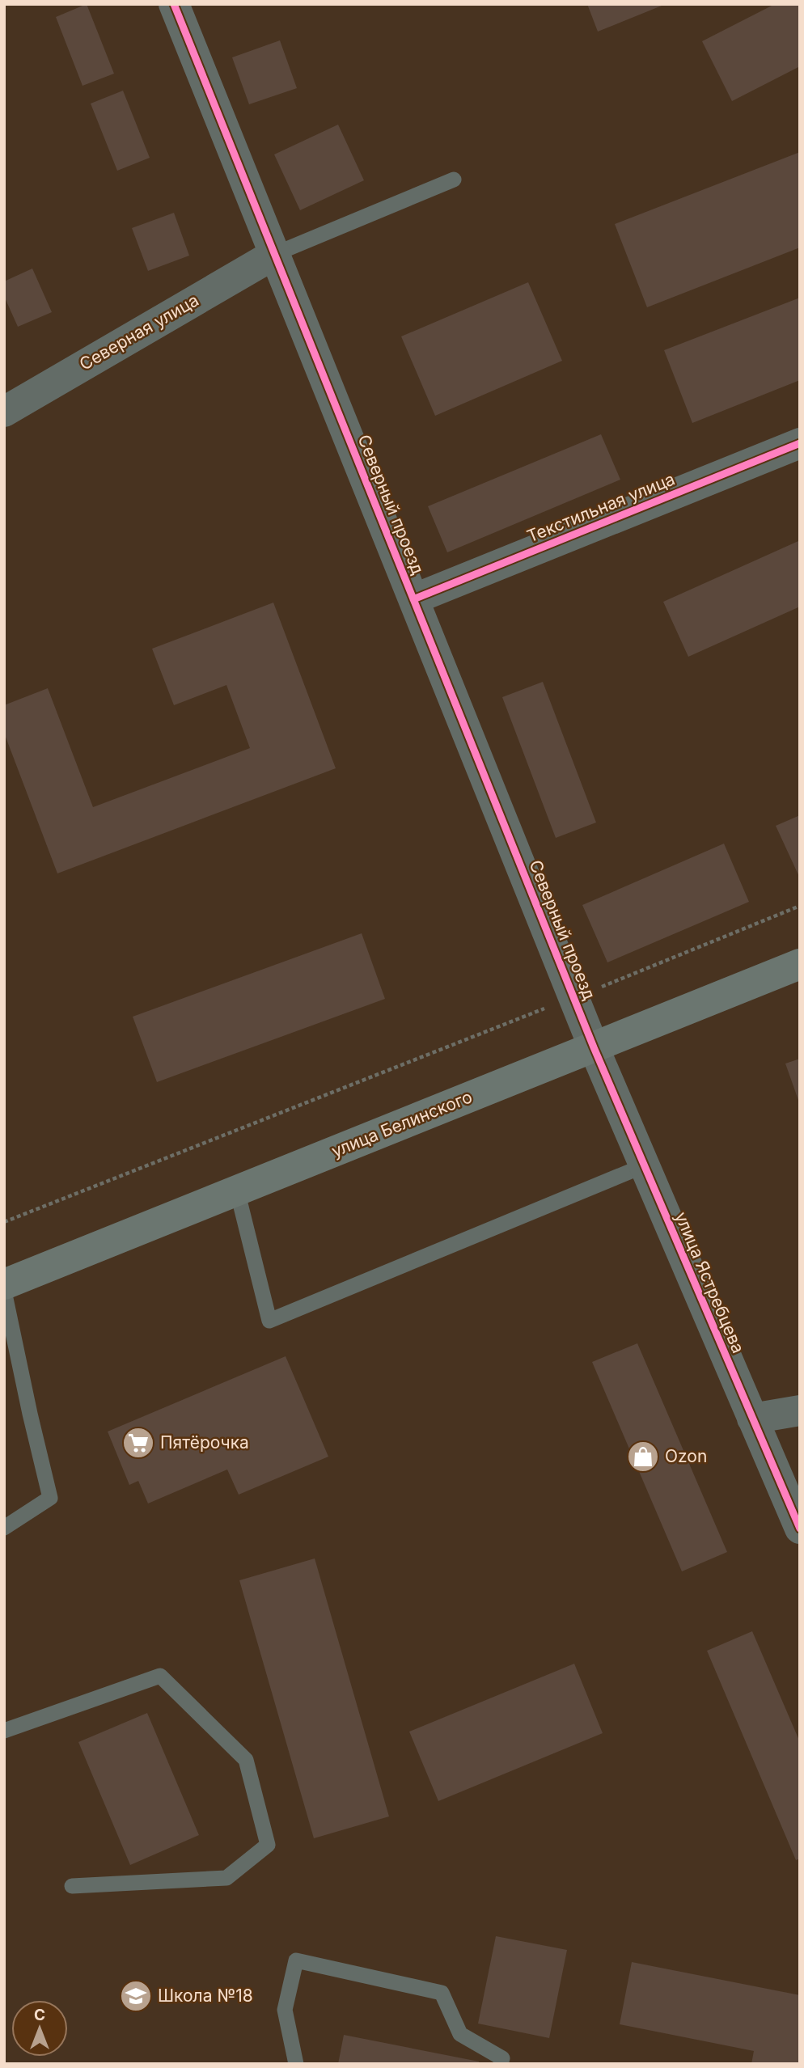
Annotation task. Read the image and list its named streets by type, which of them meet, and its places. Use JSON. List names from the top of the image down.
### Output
{
  "streets": {
    "main road": ["улица Белинского"],
    "street": [
      "Северная улица",
      "Северный проезд",
      "Текстильная улица",
      "улица Ястребцева"
    ]
  },
  "crossings": [
    ["Северная улица", "Северный проезд"],
    ["Северный проезд", "Текстильная улица"],
    ["Северный проезд", "улица Белинского"],
    ["Северный проезд", "улица Ястребцева"],
    ["улица Белинского", "улица Ястребцева"]
  ],
  "places": {
    "supermarket": ["Пятёрочка"],
    "shop": ["Ozon"],
    "school or university": ["Школа №18"]
  },
  "north": "top"
}
